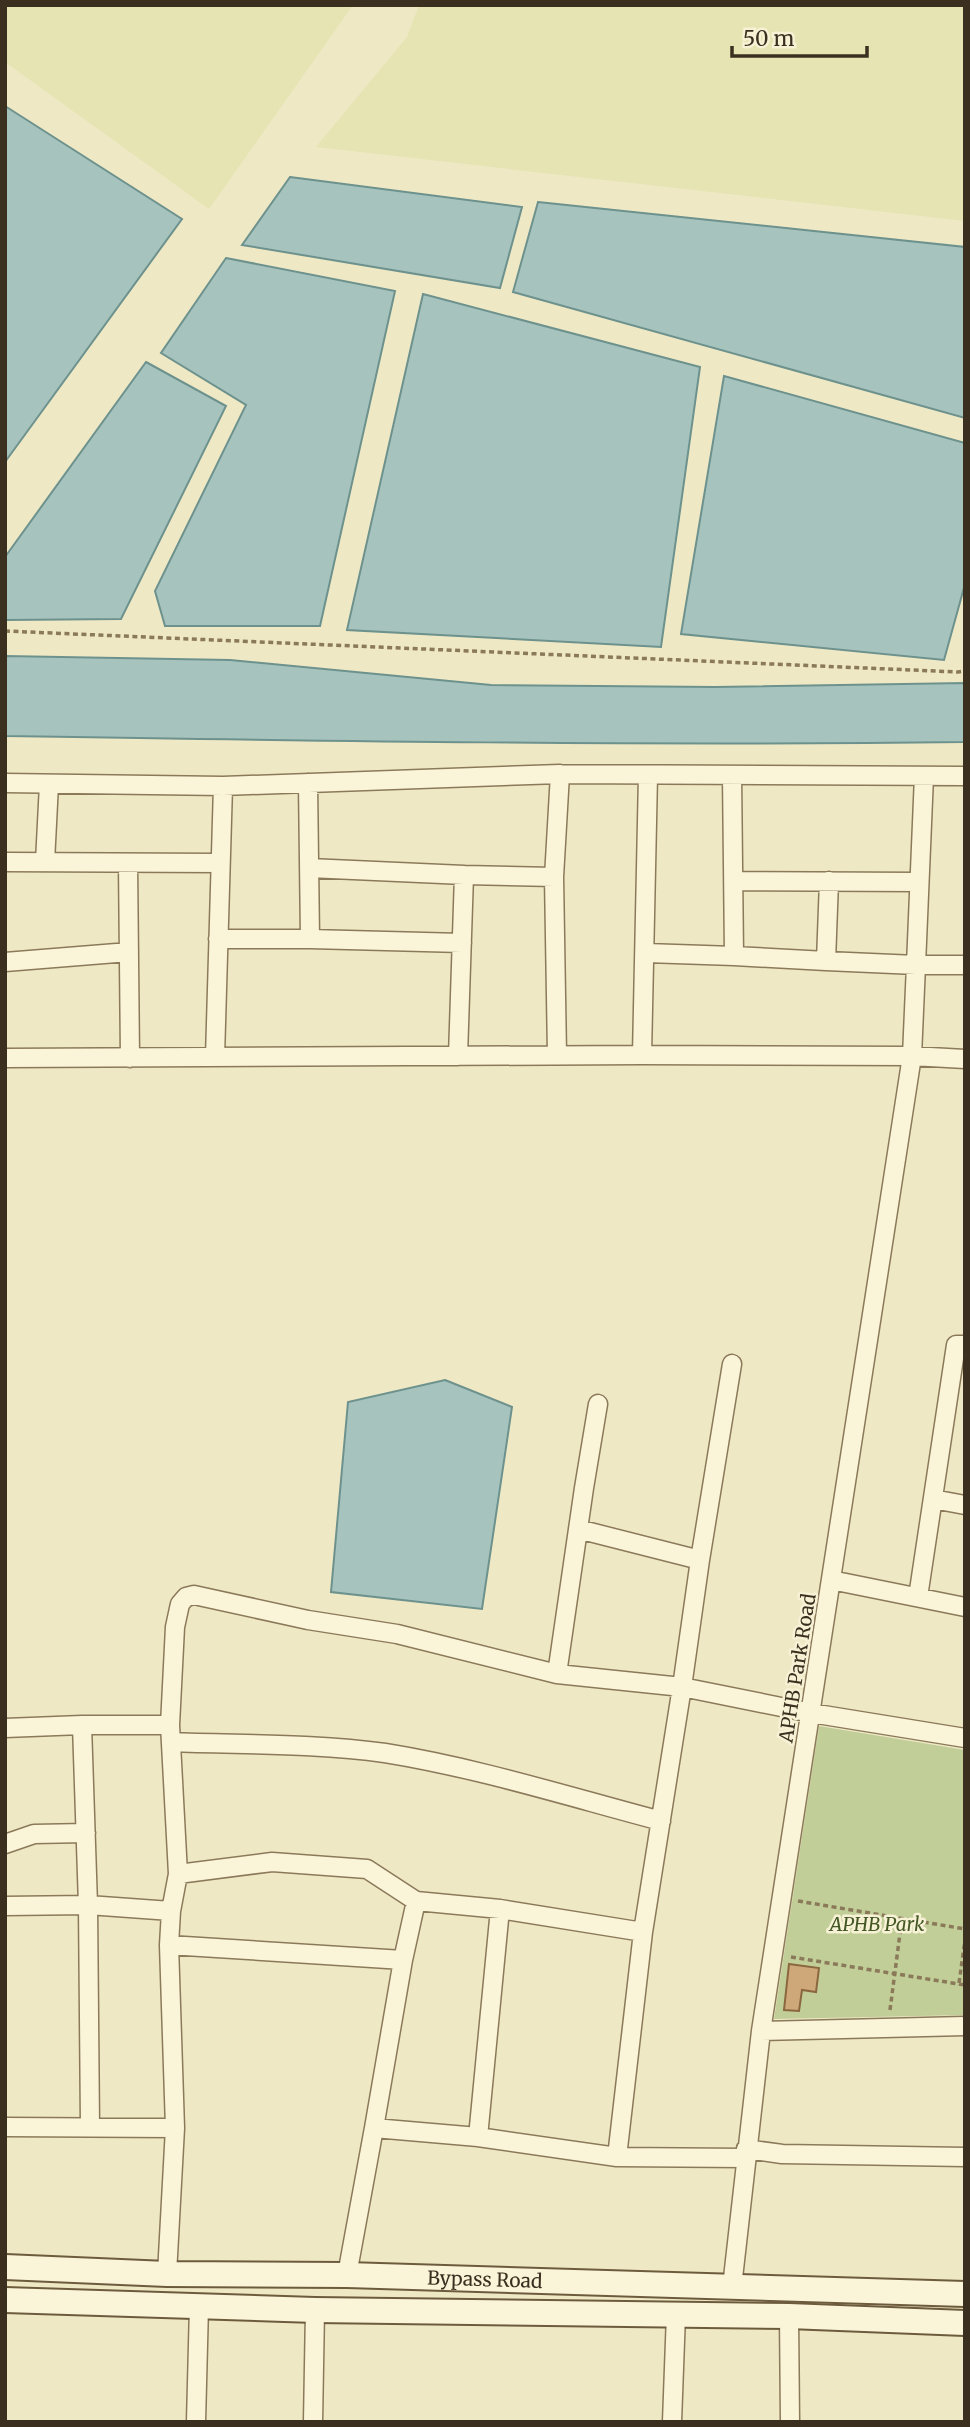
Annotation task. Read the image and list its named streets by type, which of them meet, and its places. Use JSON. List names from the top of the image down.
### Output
{
  "streets": {
    "main road": ["Bypass Road"],
    "street": ["APHB Park Road"]
  },
  "crossings": [
    ["APHB Park Road", "Bypass Road"]
  ],
  "parks": ["APHB Park"],
  "scale_bar": "50 m"
}
